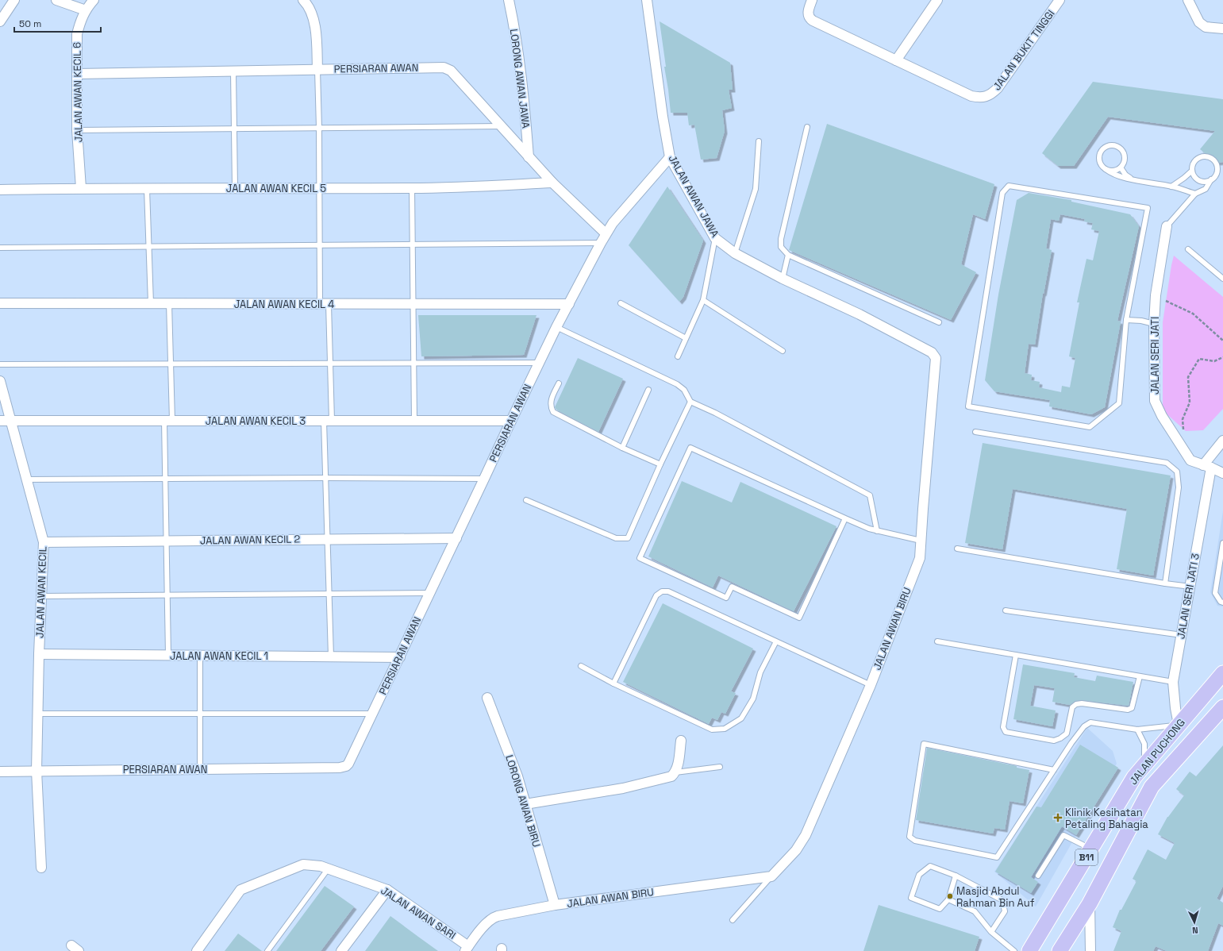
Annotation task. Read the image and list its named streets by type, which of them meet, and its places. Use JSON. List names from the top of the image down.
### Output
{
  "streets": {
    "main road": ["JALAN PUCHONG", "B11"],
    "street": [
      "JALAN BUKIT TINGGI",
      "PERSIARAN AWAN",
      "LORONG AWAN JAWA",
      "JALAN AWAN KECIL 6",
      "JALAN AWAN KECIL 5",
      "JALAN AWAN JAWA",
      "JALAN AWAN KECIL 4",
      "JALAN SERI JATI",
      "JALAN AWAN KECIL 3",
      "JALAN AWAN KECIL 2",
      "JALAN AWAN KECIL",
      "JALAN SERI JATI 3",
      "JALAN AWAN BIRU",
      "JALAN AWAN KECIL 1",
      "LORONG AWAN BIRU",
      "JALAN AWAN SARI"
    ]
  },
  "crossings": [
    ["PERSIARAN AWAN", "LORONG AWAN JAWA"],
    ["PERSIARAN AWAN", "JALAN AWAN KECIL 6"],
    ["PERSIARAN AWAN", "JALAN AWAN KECIL 5"],
    ["PERSIARAN AWAN", "JALAN AWAN JAWA"],
    ["PERSIARAN AWAN", "JALAN AWAN KECIL 4"],
    ["PERSIARAN AWAN", "JALAN AWAN KECIL 3"],
    ["PERSIARAN AWAN", "JALAN AWAN KECIL 2"],
    ["PERSIARAN AWAN", "JALAN AWAN KECIL"],
    ["PERSIARAN AWAN", "JALAN AWAN KECIL 1"],
    ["JALAN AWAN KECIL 6", "JALAN AWAN KECIL 5"],
    ["JALAN AWAN JAWA", "JALAN AWAN BIRU"],
    ["JALAN SERI JATI", "JALAN SERI JATI 3"],
    ["JALAN AWAN KECIL 3", "JALAN AWAN KECIL"],
    ["JALAN AWAN KECIL 2", "JALAN AWAN KECIL"],
    ["JALAN AWAN KECIL", "JALAN AWAN KECIL 1"],
    ["JALAN SERI JATI 3", "JALAN PUCHONG"],
    ["JALAN AWAN BIRU", "LORONG AWAN BIRU"],
    ["JALAN AWAN BIRU", "JALAN AWAN SARI"]
  ],
  "places": {
    "health": ["Klinik Kesihatan Petaling Bahagia"],
    "other": ["Masjid Abdul Rahman Bin Auf"]
  },
  "scale_bar": "50 m",
  "north": "bottom"
}
